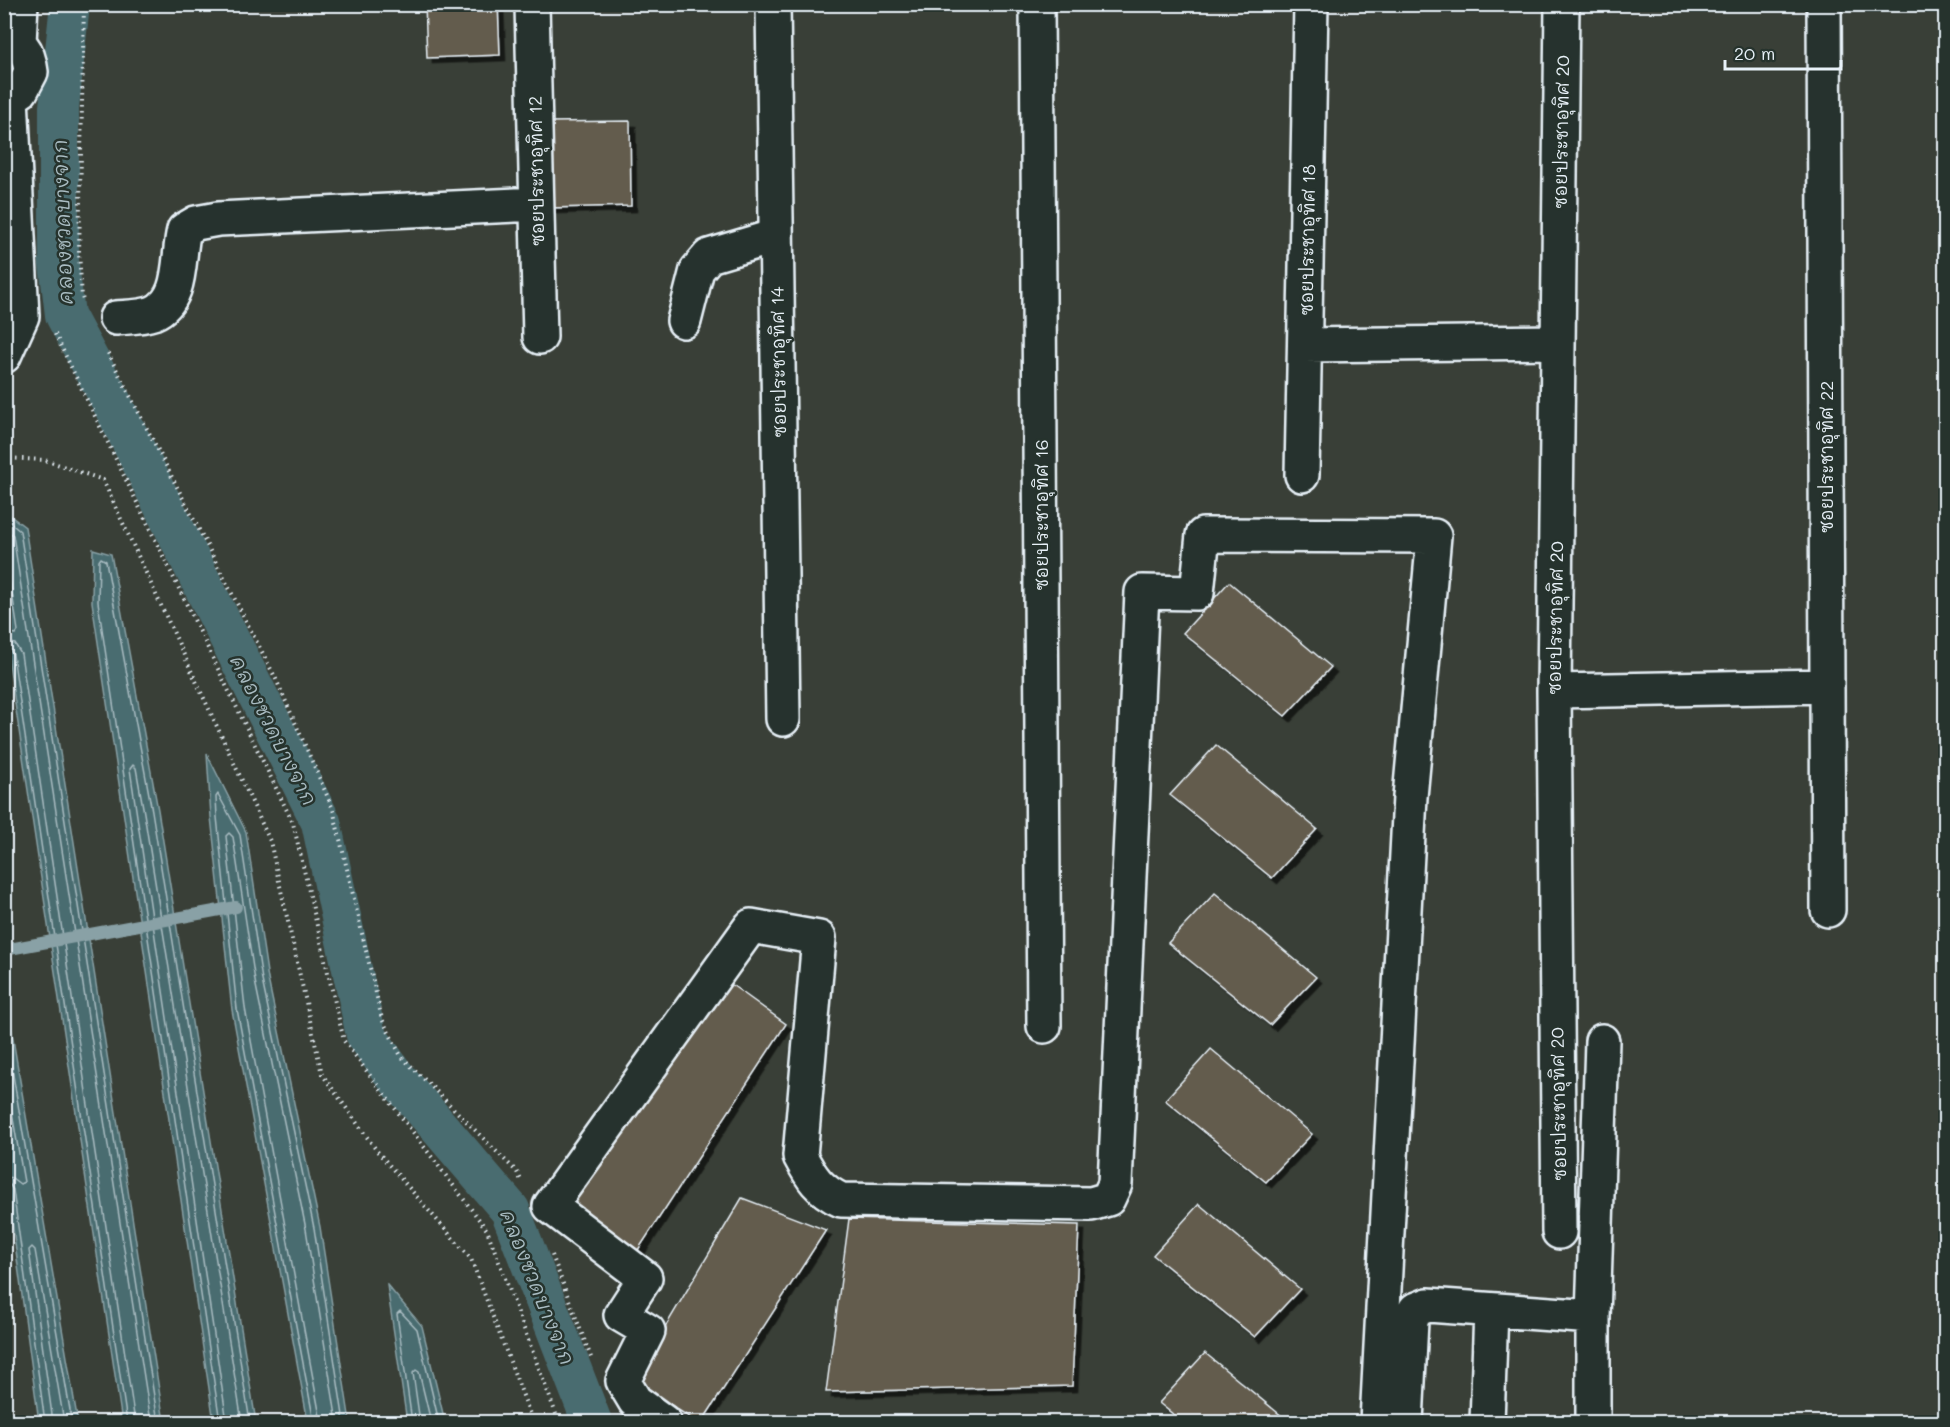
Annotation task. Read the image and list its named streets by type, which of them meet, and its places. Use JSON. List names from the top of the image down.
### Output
{
  "streets": {
    "street": [
      "ซอยประชาอุทิศ 20",
      "ซอยประชาอุทิศ 12",
      "ซอยประชาอุทิศ 18",
      "ซอยประชาอุทิศ 14",
      "ซอยประชาอุทิศ 22",
      "ซอยประชาอุทิศ 16"
    ]
  },
  "water": ["คลองชวดบางจาก"],
  "scale_bar": "20 m"
}
